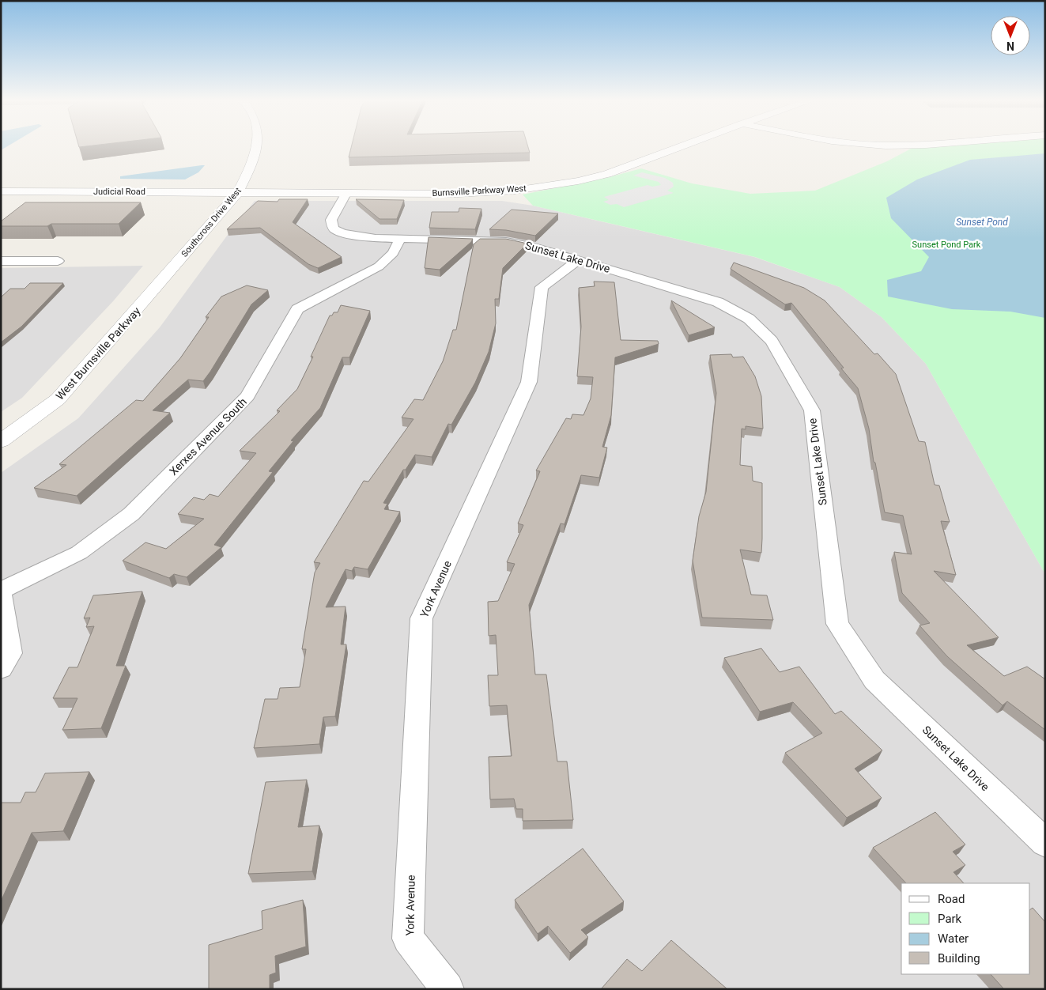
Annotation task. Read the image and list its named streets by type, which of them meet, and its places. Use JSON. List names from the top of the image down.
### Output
{
  "streets": {
    "street": [
      "Burnsville Parkway West",
      "Judicial Road",
      "Southcross Drive West",
      "Sunset Lake Drive",
      "West Burnsville Parkway",
      "Xerxes Avenue South",
      "York Avenue"
    ]
  },
  "crossings": [
    ["Burnsville Parkway West", "Judicial Road"],
    ["Burnsville Parkway West", "Southcross Drive West"],
    ["Burnsville Parkway West", "Sunset Lake Drive"],
    ["Judicial Road", "Southcross Drive West"],
    ["Southcross Drive West", "West Burnsville Parkway"],
    ["Sunset Lake Drive", "Xerxes Avenue South"],
    ["Sunset Lake Drive", "York Avenue"]
  ],
  "water": ["Sunset Pond"],
  "parks": ["Sunset Pond Park"],
  "legend": [
    "Road",
    "Park",
    "Water",
    "Building"
  ],
  "north": "bottom"
}
